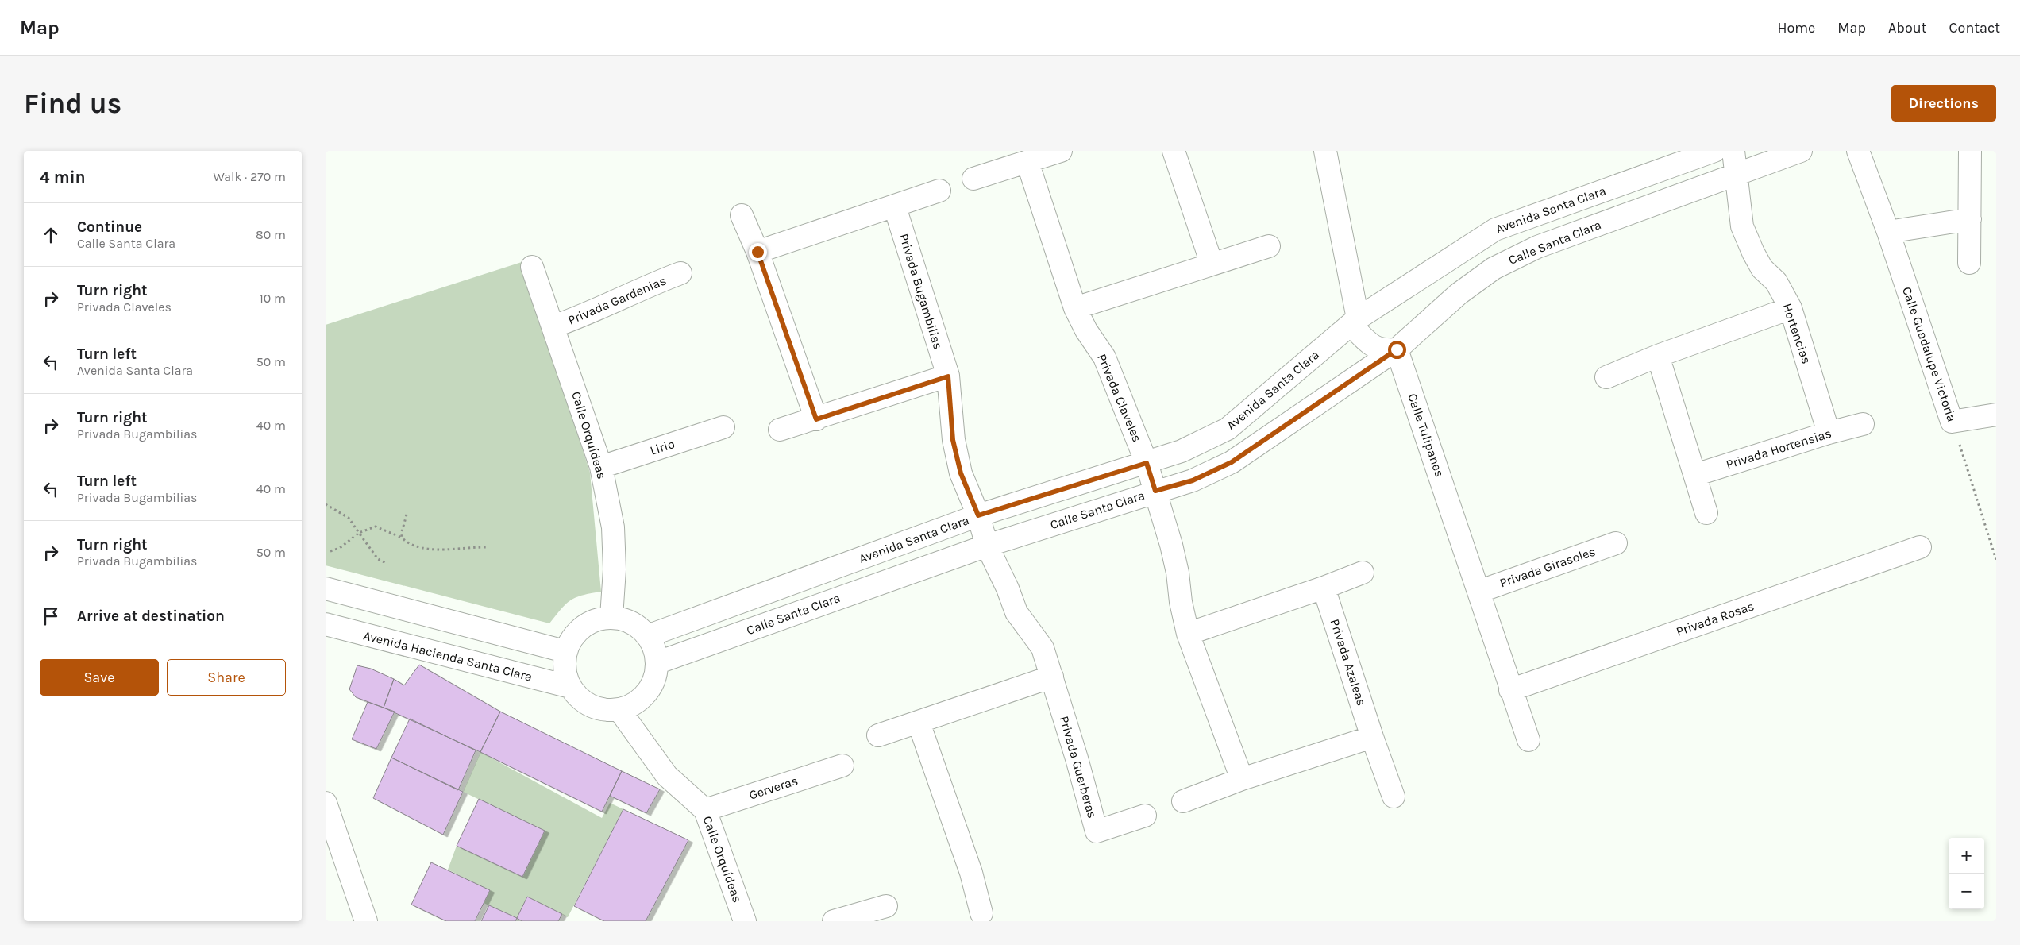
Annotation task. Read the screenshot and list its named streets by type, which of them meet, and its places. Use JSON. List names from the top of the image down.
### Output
{
  "streets": {
    "street": [
      "Avenida Santa Clara",
      "Calle Santa Clara",
      "Privada Bugambilias",
      "Privada Gardenias",
      "Hortencias",
      "Calle Guadalupe Victoria",
      "Privada Claveles",
      "Calle Orquídeas",
      "Calle Tulipanes",
      "Lirio",
      "Privada Hortensias",
      "Privada Girasoles",
      "Privada Rosas",
      "Avenida Hacienda Santa Clara",
      "Privada Azaleas",
      "Privada Guerberas",
      "Gerveras"
    ]
  },
  "crossings": [
    ["Avenida Santa Clara", "Calle Santa Clara"],
    ["Avenida Santa Clara", "Privada Bugambilias"],
    ["Avenida Santa Clara", "Privada Claveles"],
    ["Avenida Santa Clara", "Calle Orquídeas"],
    ["Avenida Santa Clara", "Avenida Hacienda Santa Clara"],
    ["Avenida Santa Clara", "Privada Guerberas"],
    ["Calle Santa Clara", "Hortencias"],
    ["Calle Santa Clara", "Privada Claveles"],
    ["Calle Santa Clara", "Calle Orquídeas"],
    ["Calle Santa Clara", "Calle Tulipanes"],
    ["Calle Santa Clara", "Avenida Hacienda Santa Clara"],
    ["Calle Santa Clara", "Privada Guerberas"],
    ["Privada Bugambilias", "Privada Guerberas"],
    ["Privada Gardenias", "Calle Orquídeas"],
    ["Hortencias", "Privada Hortensias"],
    ["Calle Orquídeas", "Lirio"],
    ["Calle Orquídeas", "Avenida Hacienda Santa Clara"],
    ["Calle Orquídeas", "Gerveras"],
    ["Calle Tulipanes", "Privada Girasoles"],
    ["Calle Tulipanes", "Privada Rosas"]
  ],
  "page": {
    "header": "Map",
    "nav": [
      "Home",
      "Map",
      "About",
      "Contact"
    ],
    "buttons": [
      "Directions",
      ["Save", "Share"]
    ],
    "title": "Find us",
    "heading": ["4 min", "Walk · 270 m"],
    "list": [
      ["Continue", "Calle Santa Clara", "80 m"],
      ["Turn right", "Privada Claveles", "10 m"],
      ["Turn left", "Avenida Santa Clara", "50 m"],
      ["Turn right", "Privada Bugambilias", "40 m"],
      ["Turn left", "Privada Bugambilias", "40 m"],
      ["Turn right", "Privada Bugambilias", "50 m"],
      "Arrive at destination"
    ],
    "map_buttons": ["+", "−"]
  }
}
